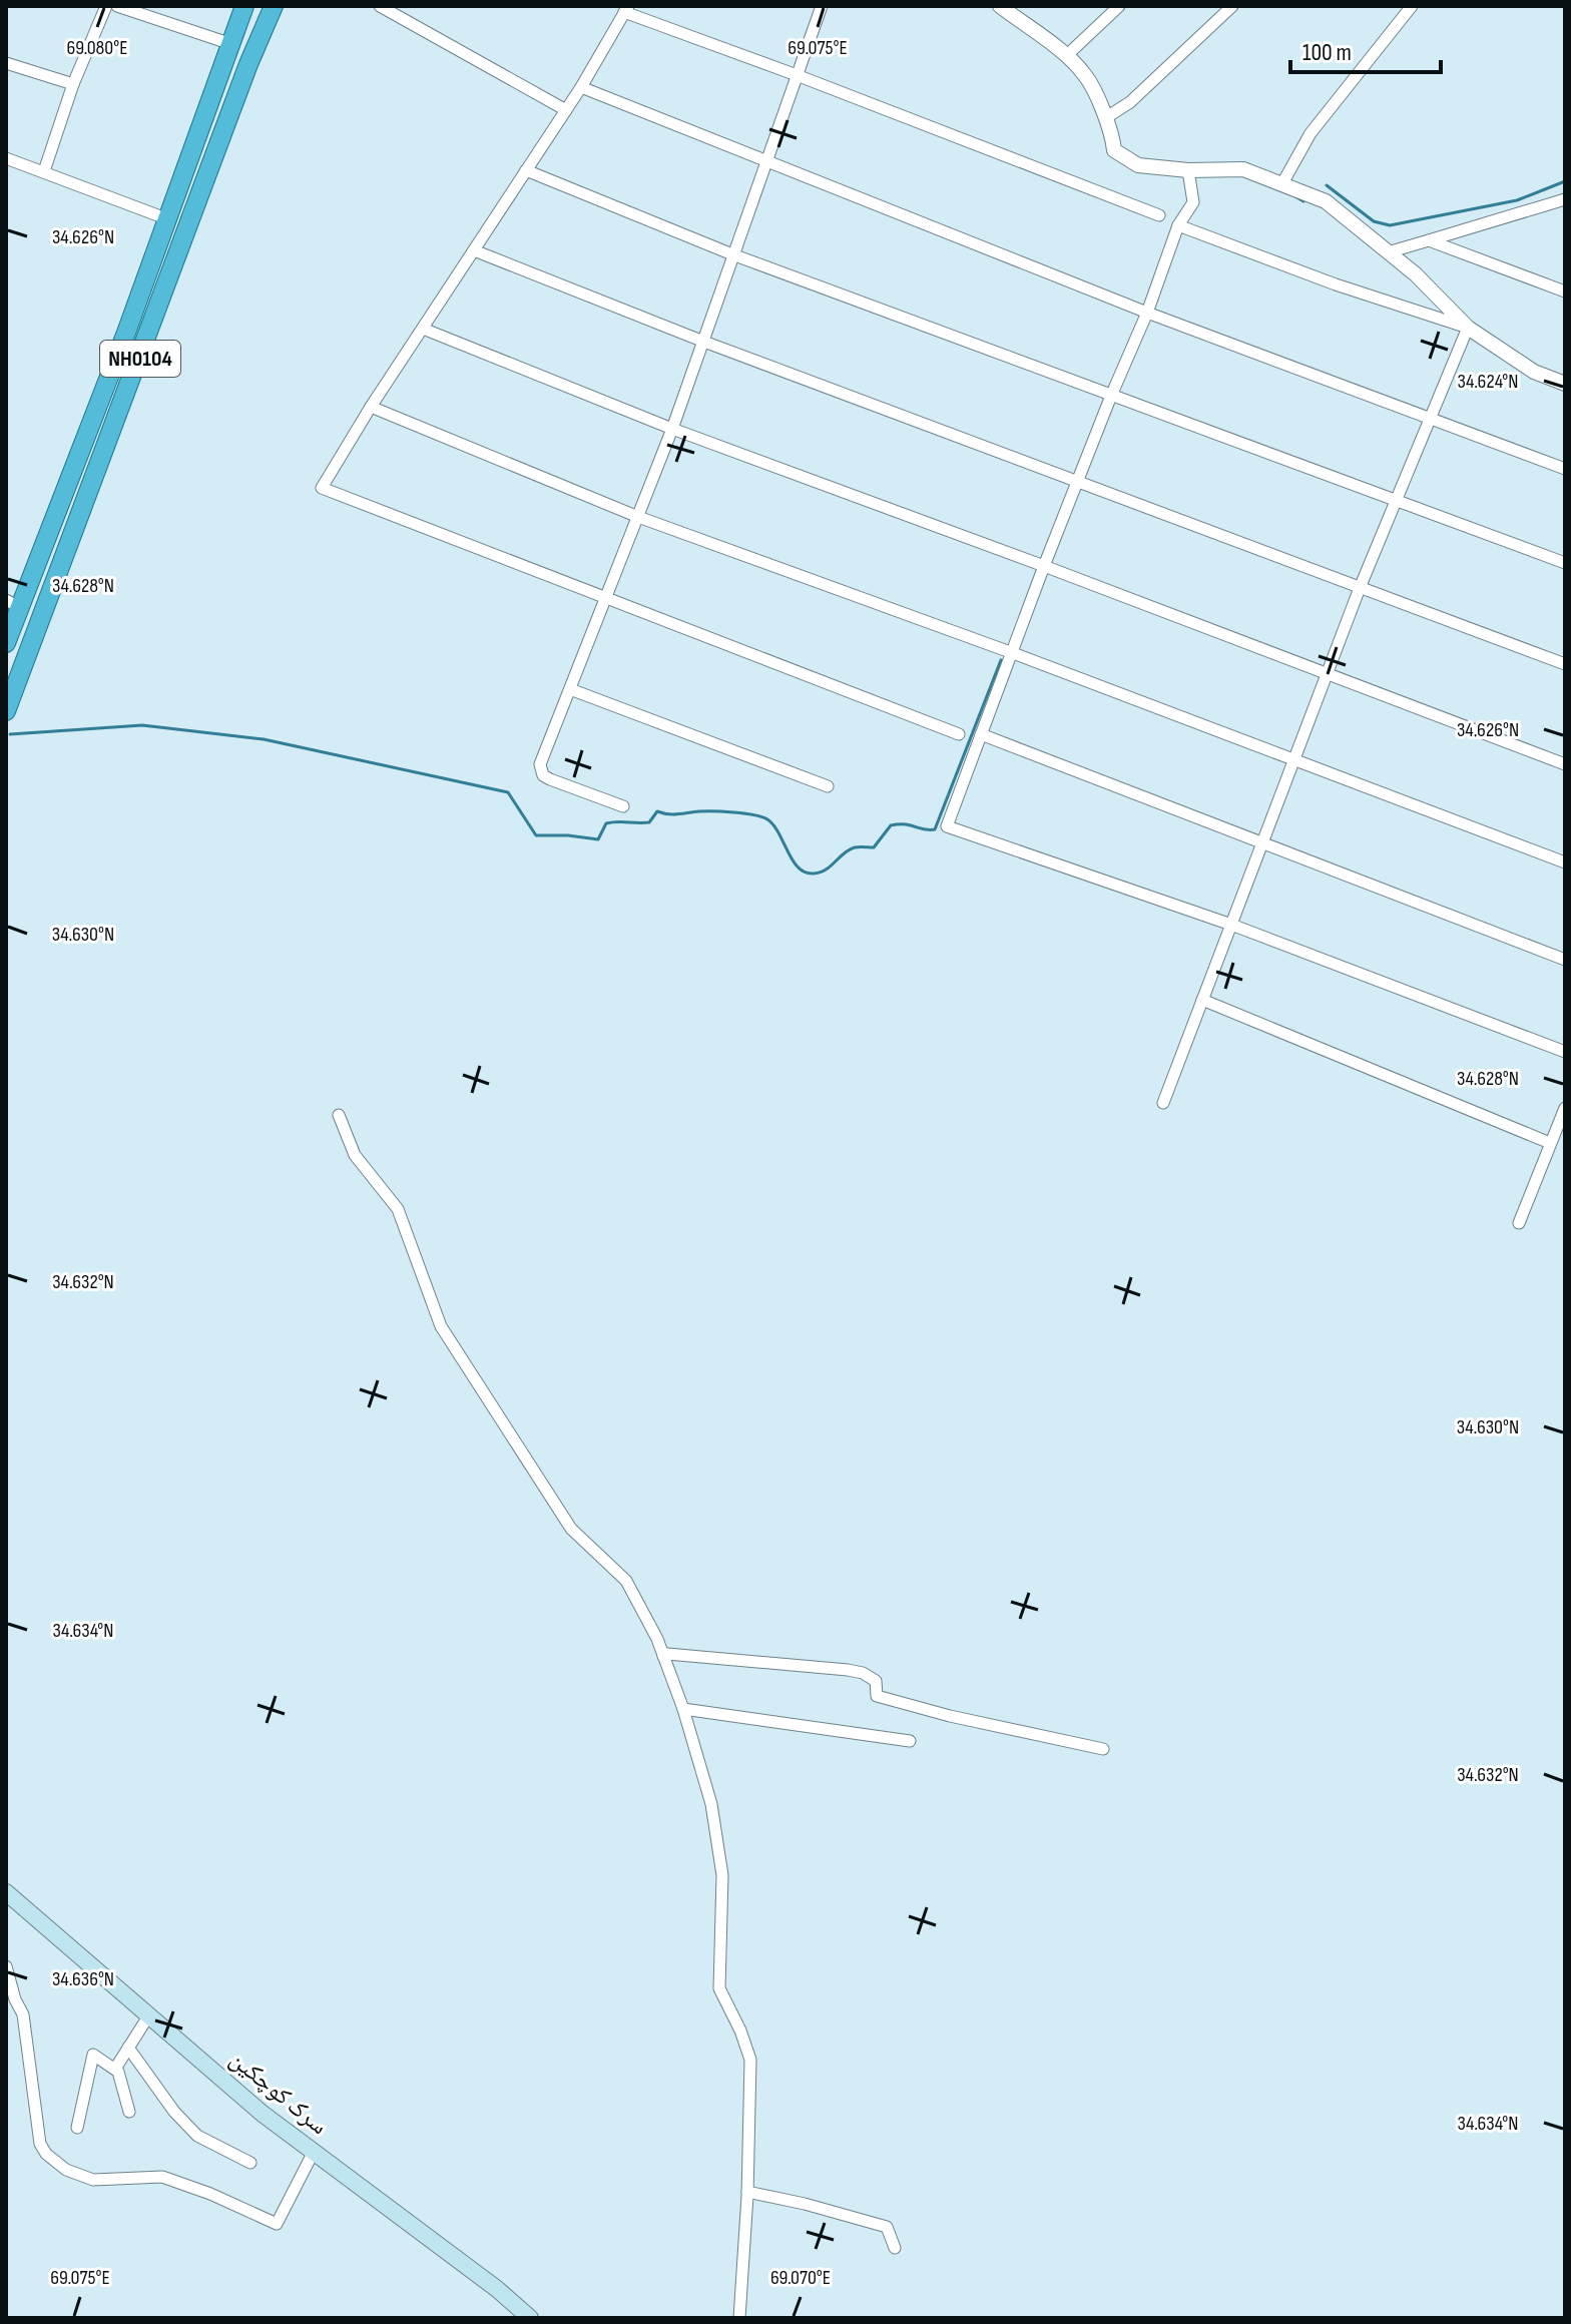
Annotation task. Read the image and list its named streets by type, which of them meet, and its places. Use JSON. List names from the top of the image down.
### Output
{
  "streets": {
    "highway": ["NH0104"],
    "main road": ["سرک کوچکین"]
  },
  "scale_bar": "100 m",
  "coordinates": [
    "69.080°E",
    "69.075°E",
    "34.626°N",
    "34.624°N",
    "34.628°N",
    "34.630°N",
    "34.632°N",
    "34.634°N",
    "34.636°N",
    "69.070°E"
  ]
}
